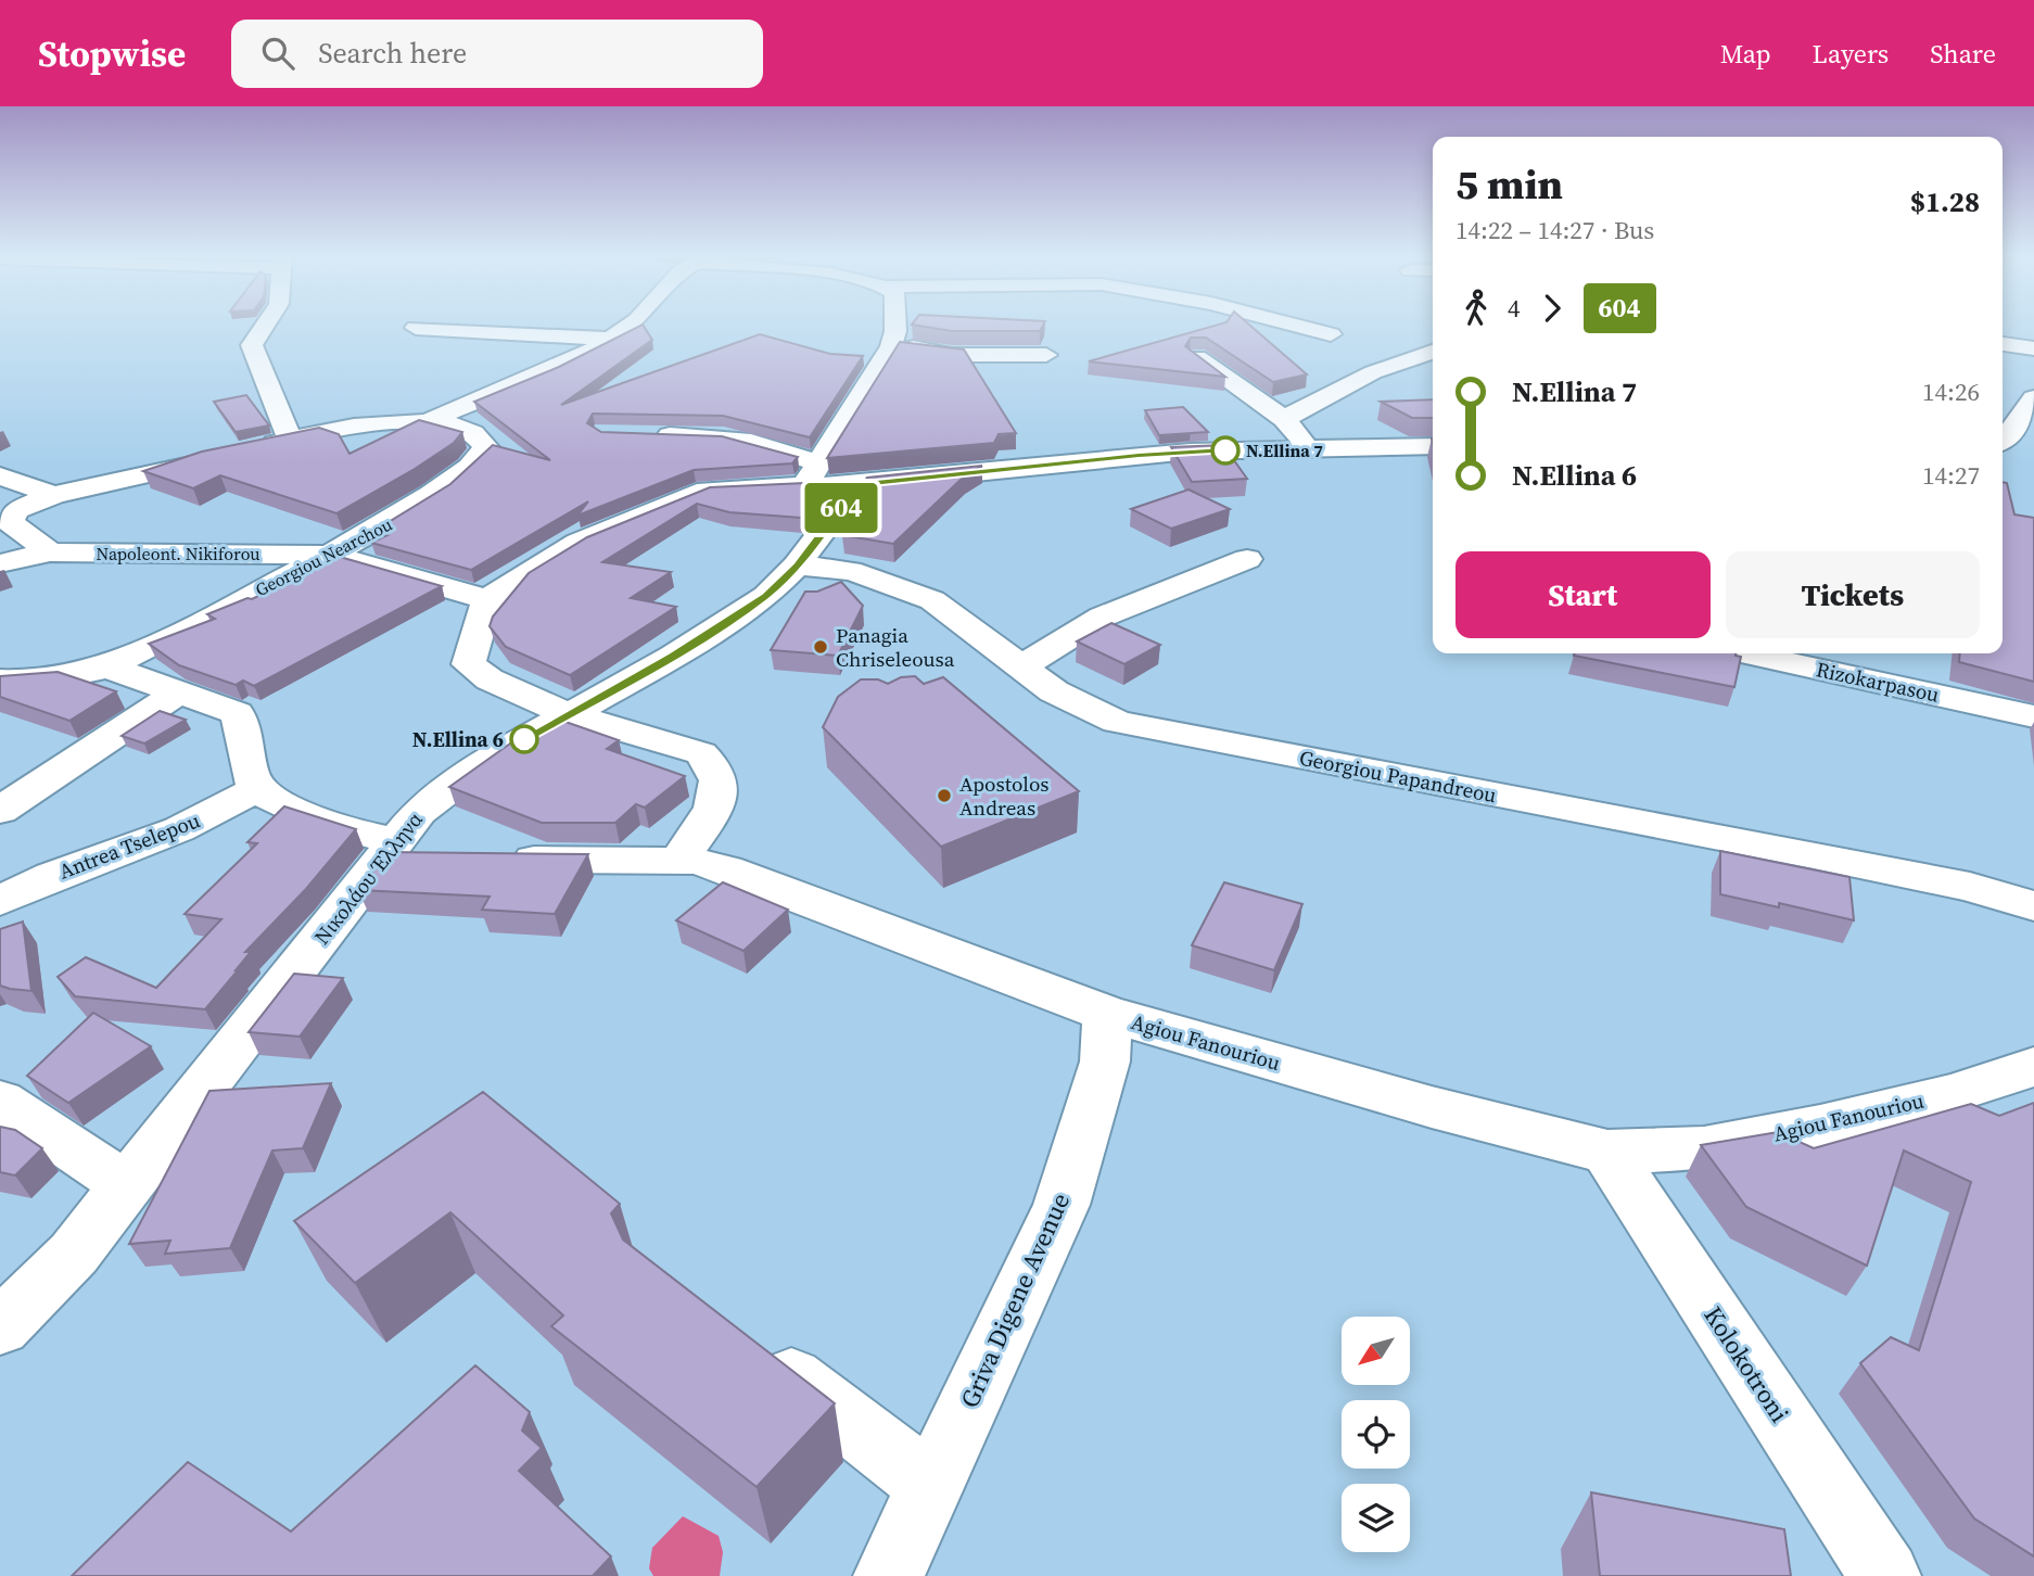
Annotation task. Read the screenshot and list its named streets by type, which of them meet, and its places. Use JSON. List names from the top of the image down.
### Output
{
  "streets": {
    "street": [
      "Napoleont. Nikiforou",
      "Georgiou Nearchou",
      "Rizokarpasou",
      "Georgiou Papandreou",
      "Antrea Tselepou",
      "Νικολάου Έλληνα",
      "Agiou Fanouriou",
      "Griva Digene Avenue",
      "Kolokotroni"
    ]
  },
  "crossings": [
    ["Napoleont. Nikiforou", "Georgiou Nearchou"],
    ["Georgiou Papandreou", "Νικολάου Έλληνα"],
    ["Antrea Tselepou", "Agiou Fanouriou"],
    ["Νικολάου Έλληνα", "Agiou Fanouriou"],
    ["Agiou Fanouriou", "Griva Digene Avenue"],
    ["Agiou Fanouriou", "Kolokotroni"]
  ],
  "places": [
    "N.Ellina 7",
    "Panagia Chriseleousa",
    "N.Ellina 6",
    "Apostolos Andreas"
  ],
  "lines": ["bus line 604"],
  "north": "bottom left",
  "page": {
    "header": "Stopwise",
    "search": "Search here",
    "nav": ["Map", "Layers", "Share"],
    "on_map": "604",
    "heading": ["5 min", "14:22 – 14:27 · Bus", "$1.28"],
    "legs": ["4", "604"],
    "list": [
      {
        "name": "N.Ellina 7",
        "value": "14:26"
      },
      {
        "name": "N.Ellina 6",
        "value": "14:27"
      }
    ],
    "buttons": ["Start", "Tickets"]
  }
}
